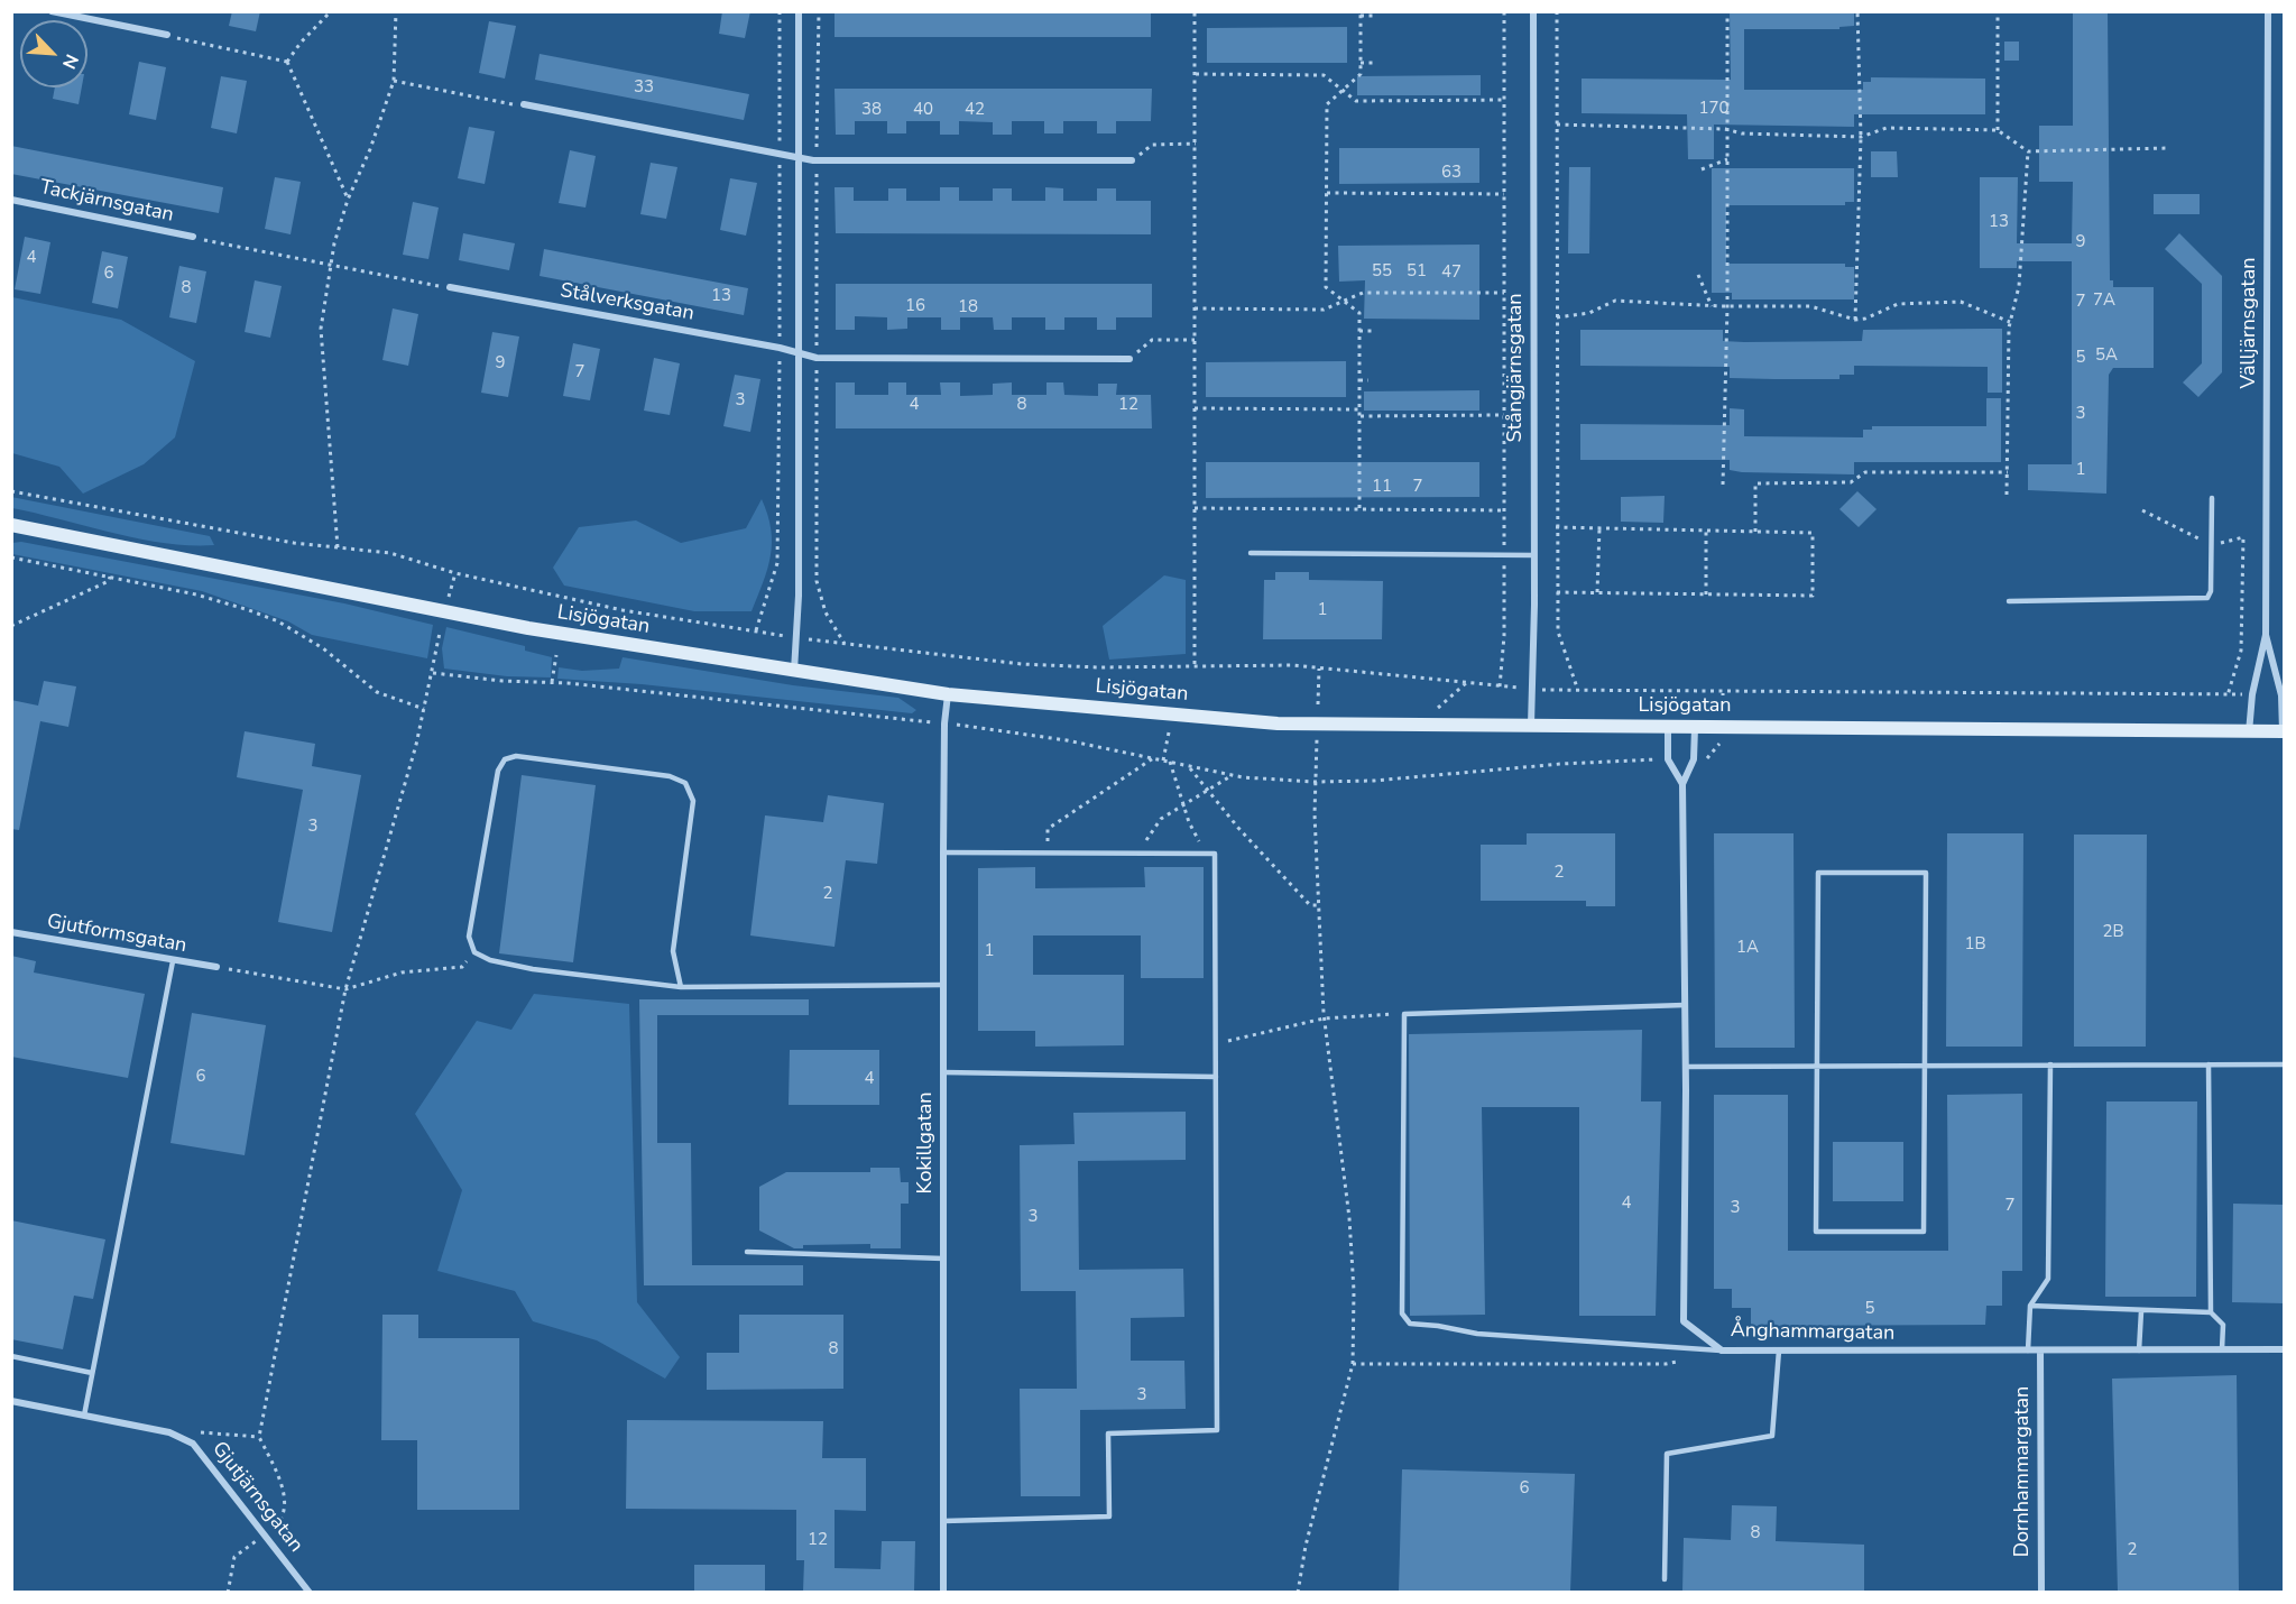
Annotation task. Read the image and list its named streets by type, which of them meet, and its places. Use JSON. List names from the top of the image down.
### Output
{
  "streets": {
    "street": [
      "Tackjärnsgatan",
      "Stålverksgatan",
      "Välljärnsgatan",
      "Stångjärnsgatan",
      "Lisjögatan",
      "Gjutformsgatan",
      "Kokillgatan",
      "Ånghammargatan",
      "Dornhammargatan",
      "Gjutjärnsgatan"
    ]
  },
  "crossings": [
    ["Välljärnsgatan", "Lisjögatan"],
    ["Stångjärnsgatan", "Lisjögatan"],
    ["Lisjögatan", "Kokillgatan"],
    ["Lisjögatan", "Ånghammargatan"],
    ["Ånghammargatan", "Dornhammargatan"]
  ],
  "house_numbers": [
    "33",
    "170",
    "38",
    "40",
    "42",
    "63",
    "13",
    "9",
    "4",
    "55",
    "51",
    "47",
    "6",
    "8",
    "13",
    "7A",
    "7",
    "16",
    "18",
    "5A",
    "5",
    "9",
    "7",
    "3",
    "4",
    "8",
    "12",
    "3",
    "1",
    "11",
    "7",
    "1",
    "3",
    "2",
    "2",
    "2B",
    "1B",
    "1A",
    "1",
    "6",
    "4",
    "4",
    "7",
    "3",
    "3",
    "5",
    "8",
    "3",
    "6",
    "8",
    "12",
    "2"
  ],
  "north": "bottom right"
}
